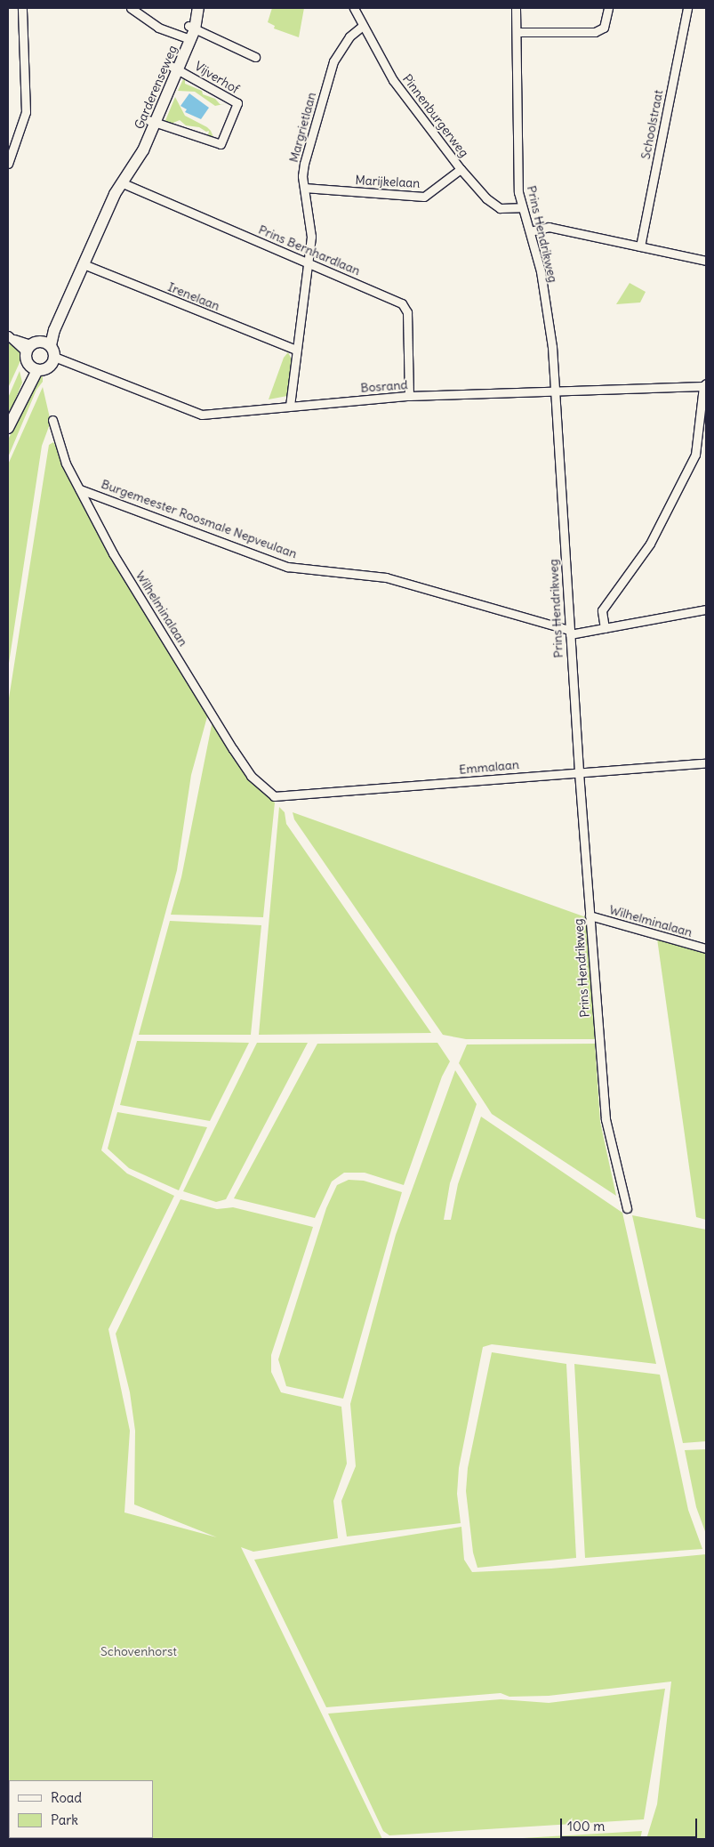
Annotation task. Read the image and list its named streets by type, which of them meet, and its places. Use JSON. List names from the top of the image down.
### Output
{
  "streets": {
    "main road": ["Garderenseweg"],
    "street": [
      "Vijverhof",
      "Pinnenburgerweg",
      "Schoolstraat",
      "Margrietlaan",
      "Marijkelaan",
      "Prins Hendrikweg",
      "Prins Bernhardlaan",
      "Irenelaan",
      "Bosrand",
      "Burgemeester Roosmale Nepveulaan",
      "Wilhelminalaan",
      "Emmalaan"
    ]
  },
  "crossings": [
    ["Vijverhof", "Garderenseweg"],
    ["Garderenseweg", "Prins Bernhardlaan"],
    ["Garderenseweg", "Irenelaan"],
    ["Garderenseweg", "Bosrand"],
    ["Pinnenburgerweg", "Margrietlaan"],
    ["Pinnenburgerweg", "Marijkelaan"],
    ["Pinnenburgerweg", "Prins Hendrikweg"],
    ["Margrietlaan", "Marijkelaan"],
    ["Margrietlaan", "Prins Bernhardlaan"],
    ["Margrietlaan", "Irenelaan"],
    ["Margrietlaan", "Bosrand"],
    ["Prins Hendrikweg", "Bosrand"],
    ["Prins Hendrikweg", "Burgemeester Roosmale Nepveulaan"],
    ["Prins Hendrikweg", "Wilhelminalaan"],
    ["Prins Hendrikweg", "Emmalaan"],
    ["Prins Bernhardlaan", "Bosrand"],
    ["Burgemeester Roosmale Nepveulaan", "Wilhelminalaan"],
    ["Wilhelminalaan", "Emmalaan"]
  ],
  "parks": ["Schovenhorst"],
  "legend": ["Road", "Park"],
  "scale_bar": "100 m"
}
